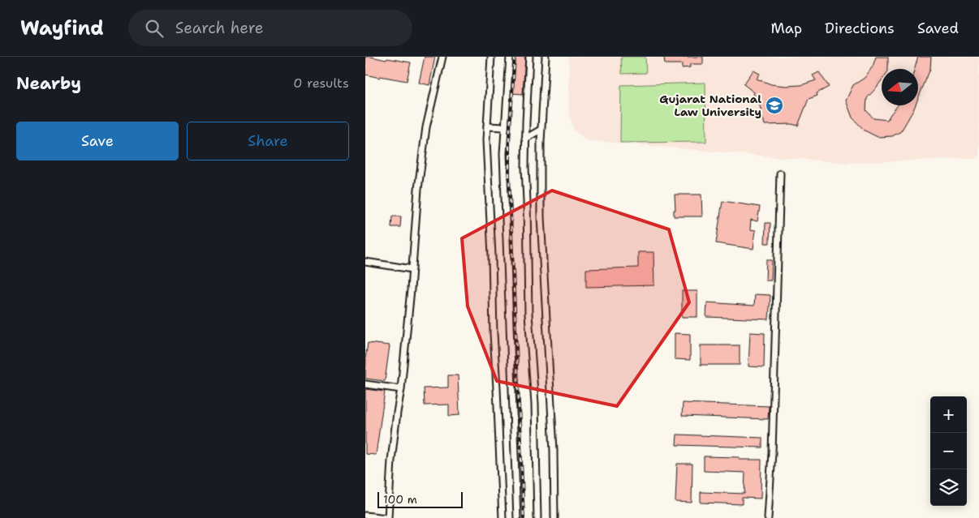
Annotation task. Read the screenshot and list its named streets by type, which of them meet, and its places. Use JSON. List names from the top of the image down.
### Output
{
  "places": {
    "school or university": ["Gujarat National Law University"]
  },
  "scale_bar": "100 m",
  "north": "left",
  "page": {
    "header": "Wayfind",
    "search": "Search here",
    "nav": ["Map", "Directions", "Saved"],
    "heading": ["Nearby", "0 results"],
    "buttons": ["Save", "Share"],
    "map_buttons": ["+", "−"],
    "scale": "100 m"
  }
}
